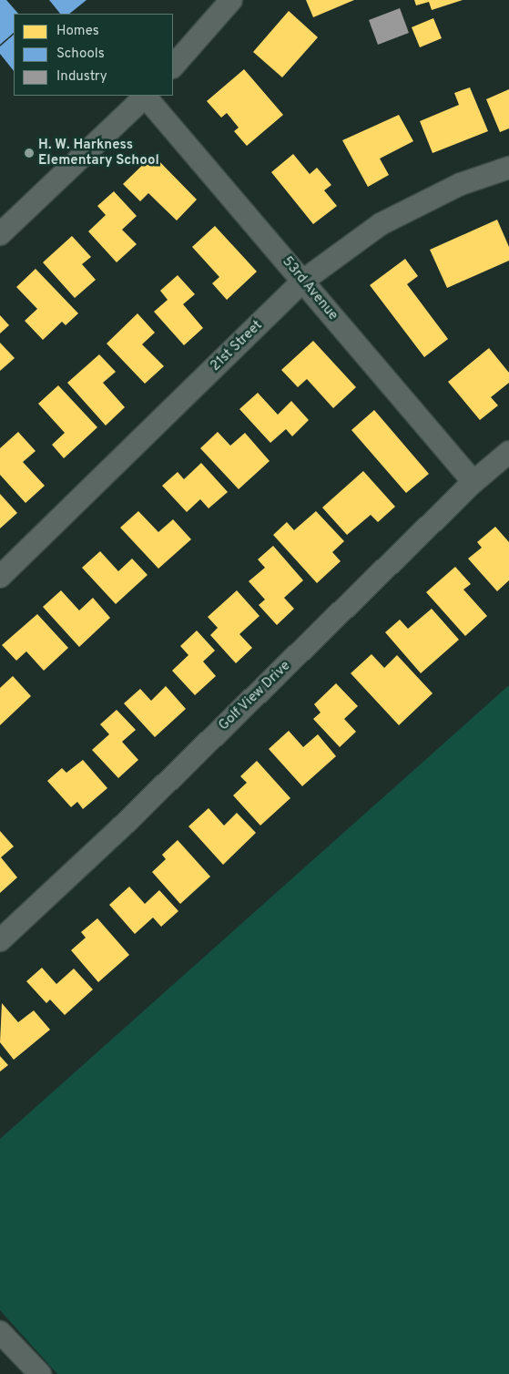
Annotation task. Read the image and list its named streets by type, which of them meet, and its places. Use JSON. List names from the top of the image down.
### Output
{
  "streets": {
    "street": ["53rd Avenue", "21st Street", "Golf View Drive"]
  },
  "crossings": [
    ["53rd Avenue", "21st Street"],
    ["53rd Avenue", "Golf View Drive"]
  ],
  "places": ["H. W. Harkness Elementary School"],
  "legend": ["Homes", "Schools", "Industry"]
}
